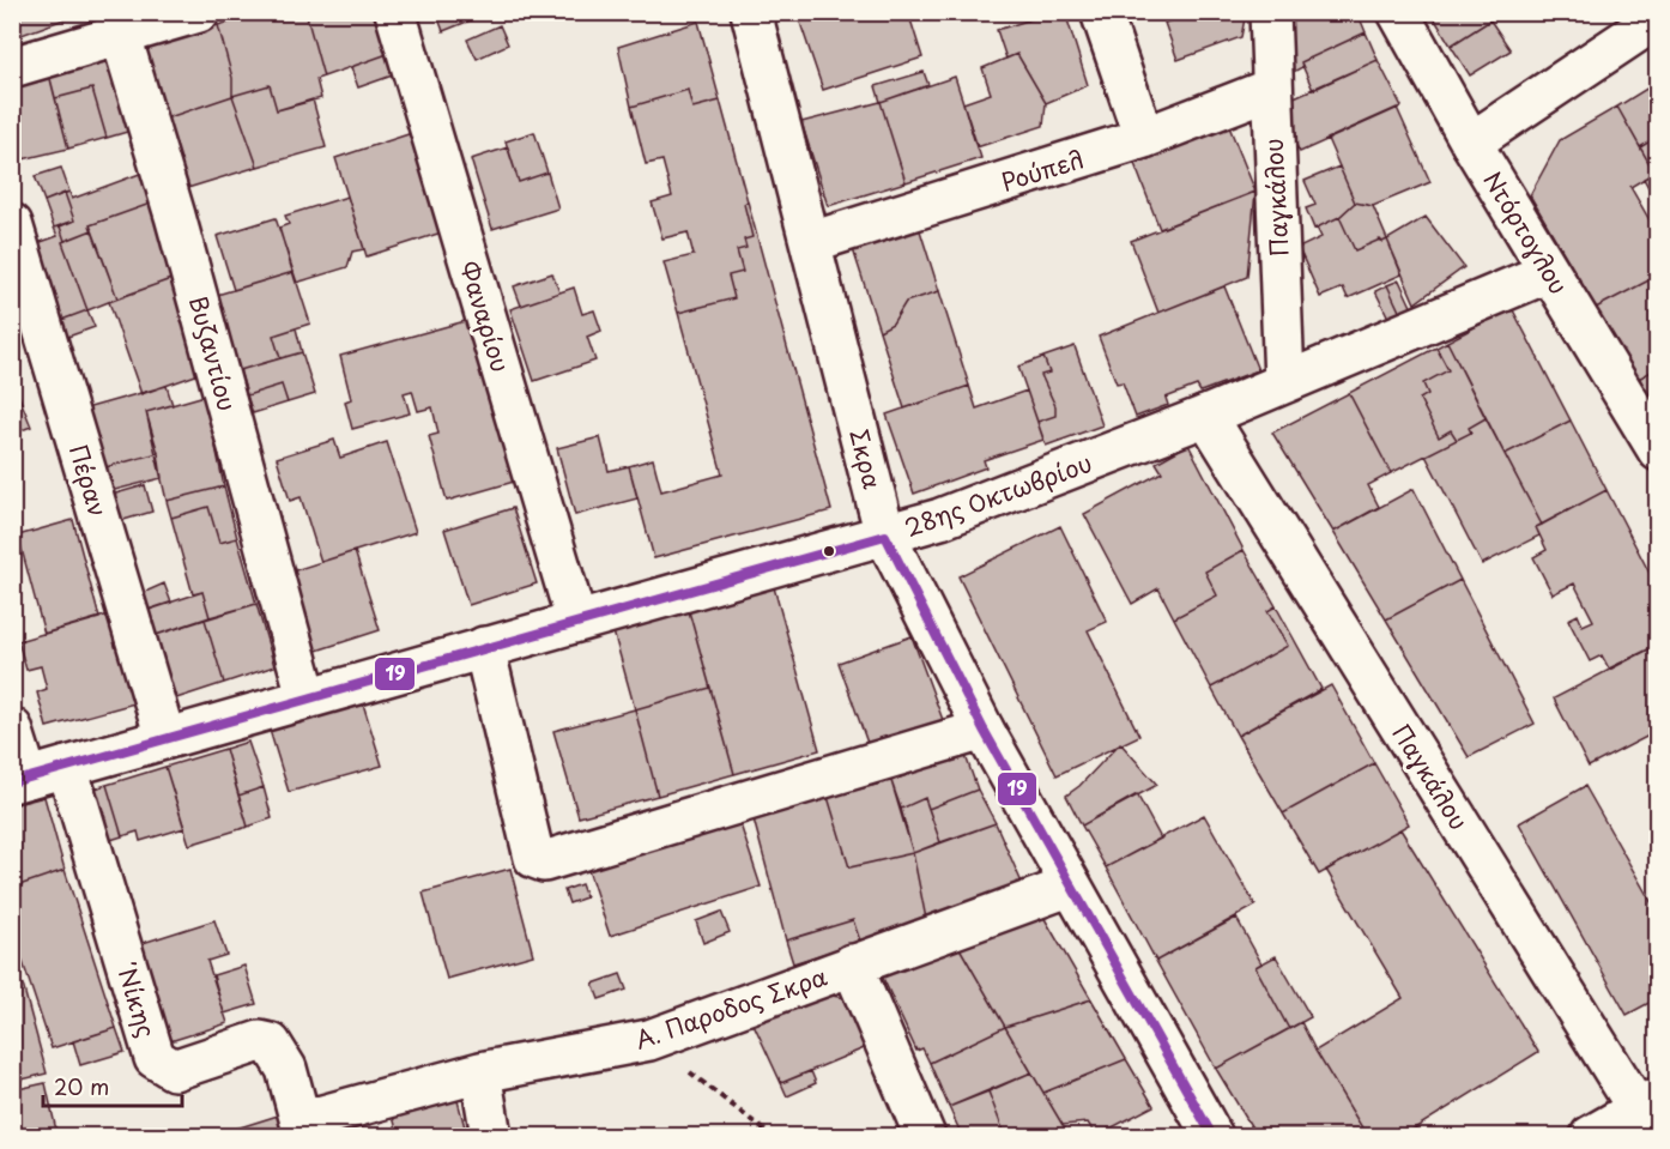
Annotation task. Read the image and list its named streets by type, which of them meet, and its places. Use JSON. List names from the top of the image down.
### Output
{
  "streets": {
    "street": [
      "Ρούπελ",
      "Παγκάλου",
      "Ντόρτογλου",
      "Φαναρίου",
      "Βυζαντίου",
      "Σκρα",
      "Πέραν",
      "28ης Οκτωβρίου",
      "΄Νίκης",
      "Α. Παροδος Σκρα"
    ]
  },
  "crossings": [
    ["Ρούπελ", "Παγκάλου"],
    ["Ρούπελ", "Σκρα"],
    ["Παγκάλου", "28ης Οκτωβρίου"],
    ["Ντόρτογλου", "28ης Οκτωβρίου"],
    ["Φαναρίου", "28ης Οκτωβρίου"],
    ["Βυζαντίου", "28ης Οκτωβρίου"],
    ["Σκρα", "28ης Οκτωβρίου"],
    ["Σκρα", "Α. Παροδος Σκρα"],
    ["Πέραν", "28ης Οκτωβρίου"],
    ["28ης Οκτωβρίου", "΄Νίκης"],
    ["΄Νίκης", "Α. Παροδος Σκρα"]
  ],
  "lines": ["transit line 19"],
  "scale_bar": "20 m"
}
